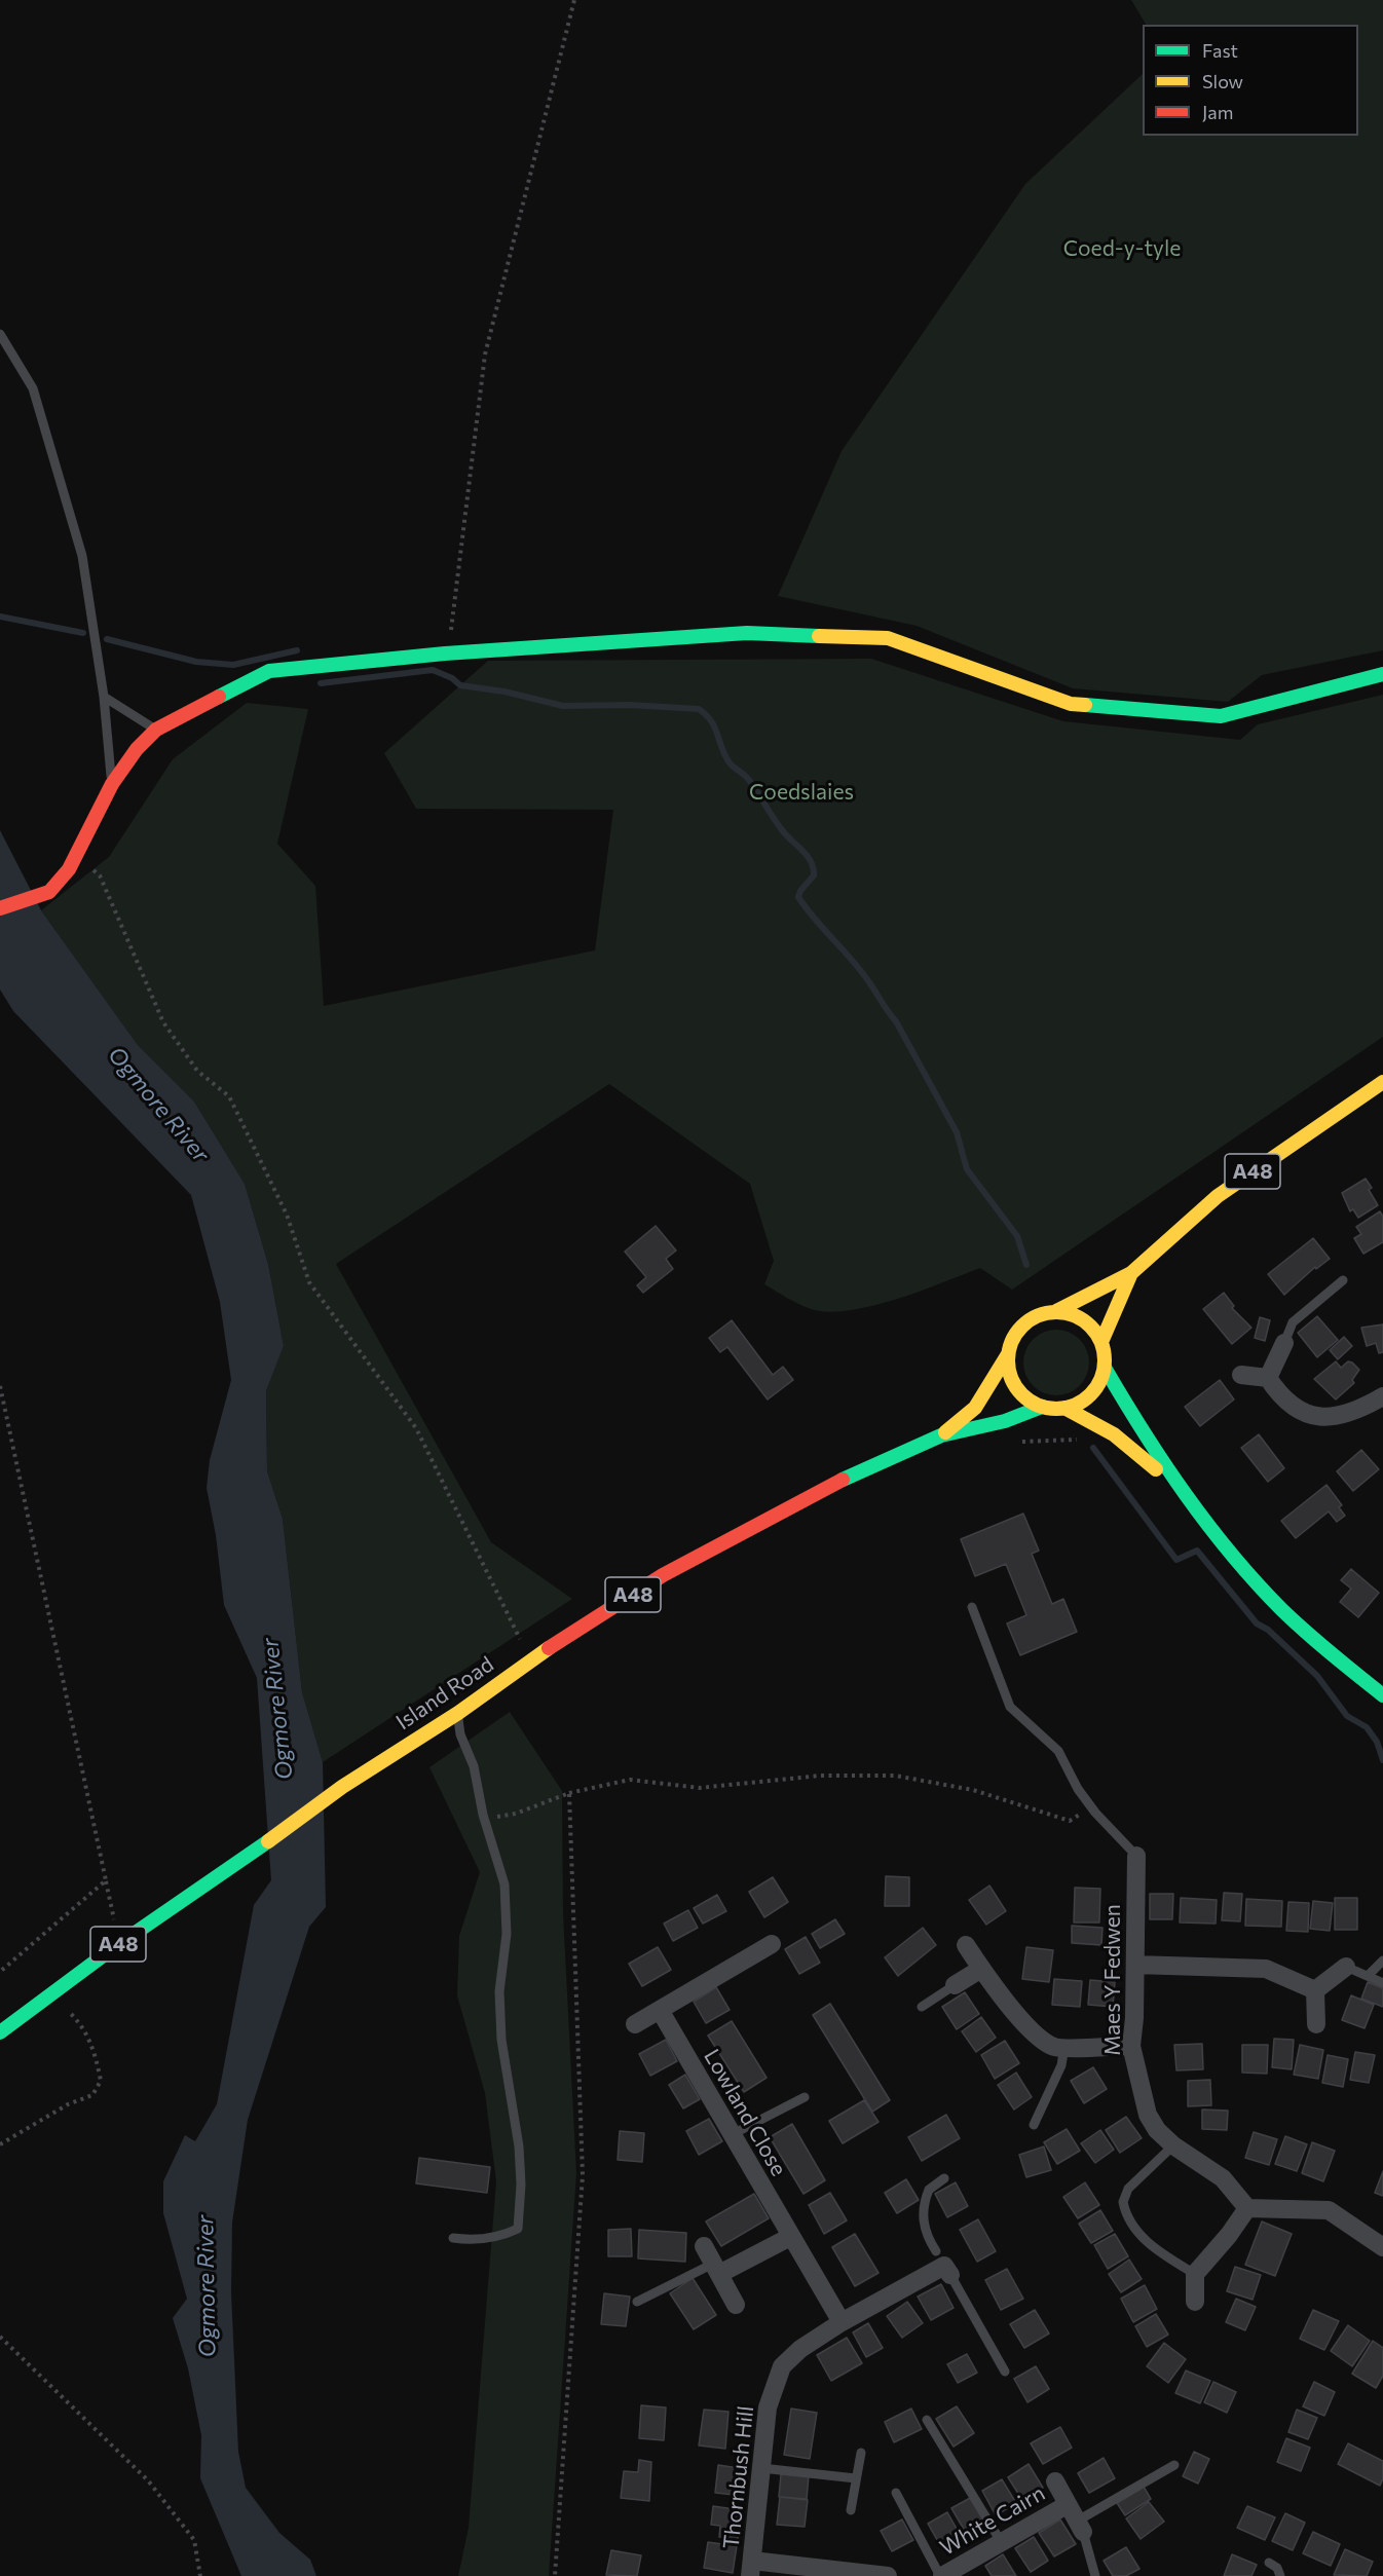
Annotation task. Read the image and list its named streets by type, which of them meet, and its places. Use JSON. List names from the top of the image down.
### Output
{
  "streets": {
    "main road": ["A48", "Island Road"],
    "street": [
      "Maes Y Fedwen",
      "Lowland Close",
      "Thornbush Hill",
      "White Cairn"
    ]
  },
  "crossings": [
    ["A48", "Island Road"],
    ["Lowland Close", "Thornbush Hill"]
  ],
  "water": ["Ogmore River"],
  "parks": ["Coed-y-tyle", "Coedslaies"],
  "legend": ["Fast", "Slow", "Jam"]
}
